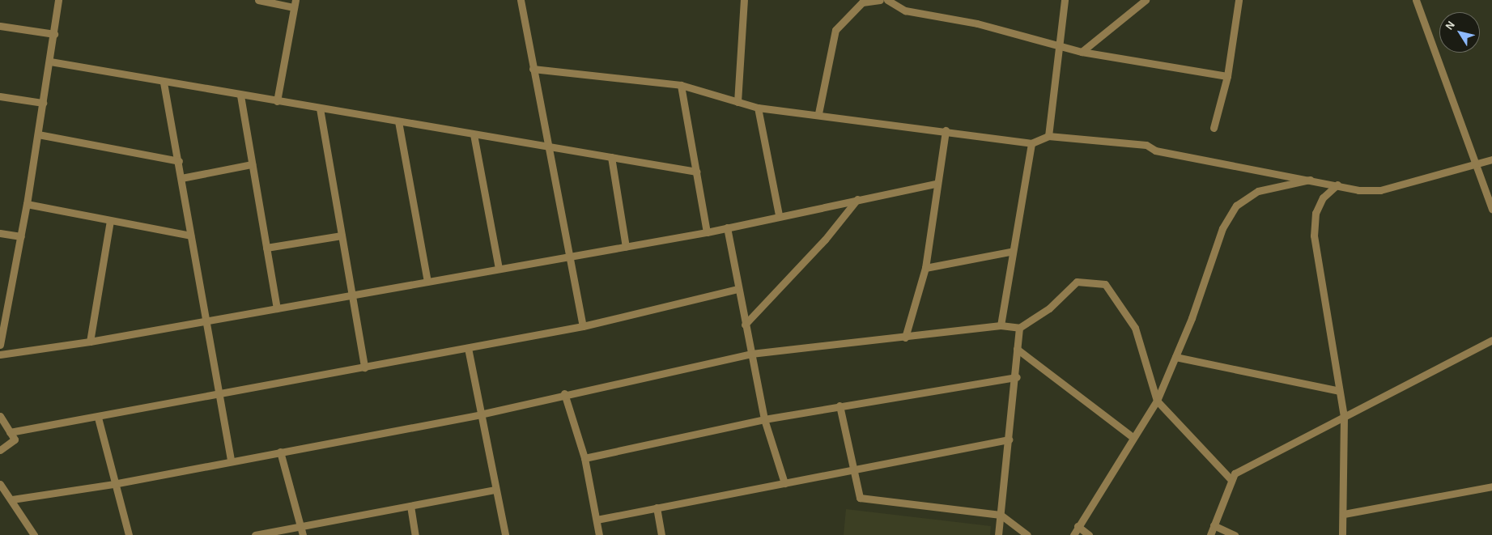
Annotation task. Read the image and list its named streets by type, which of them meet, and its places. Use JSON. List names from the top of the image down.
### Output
{
  "north": "top left"
}
